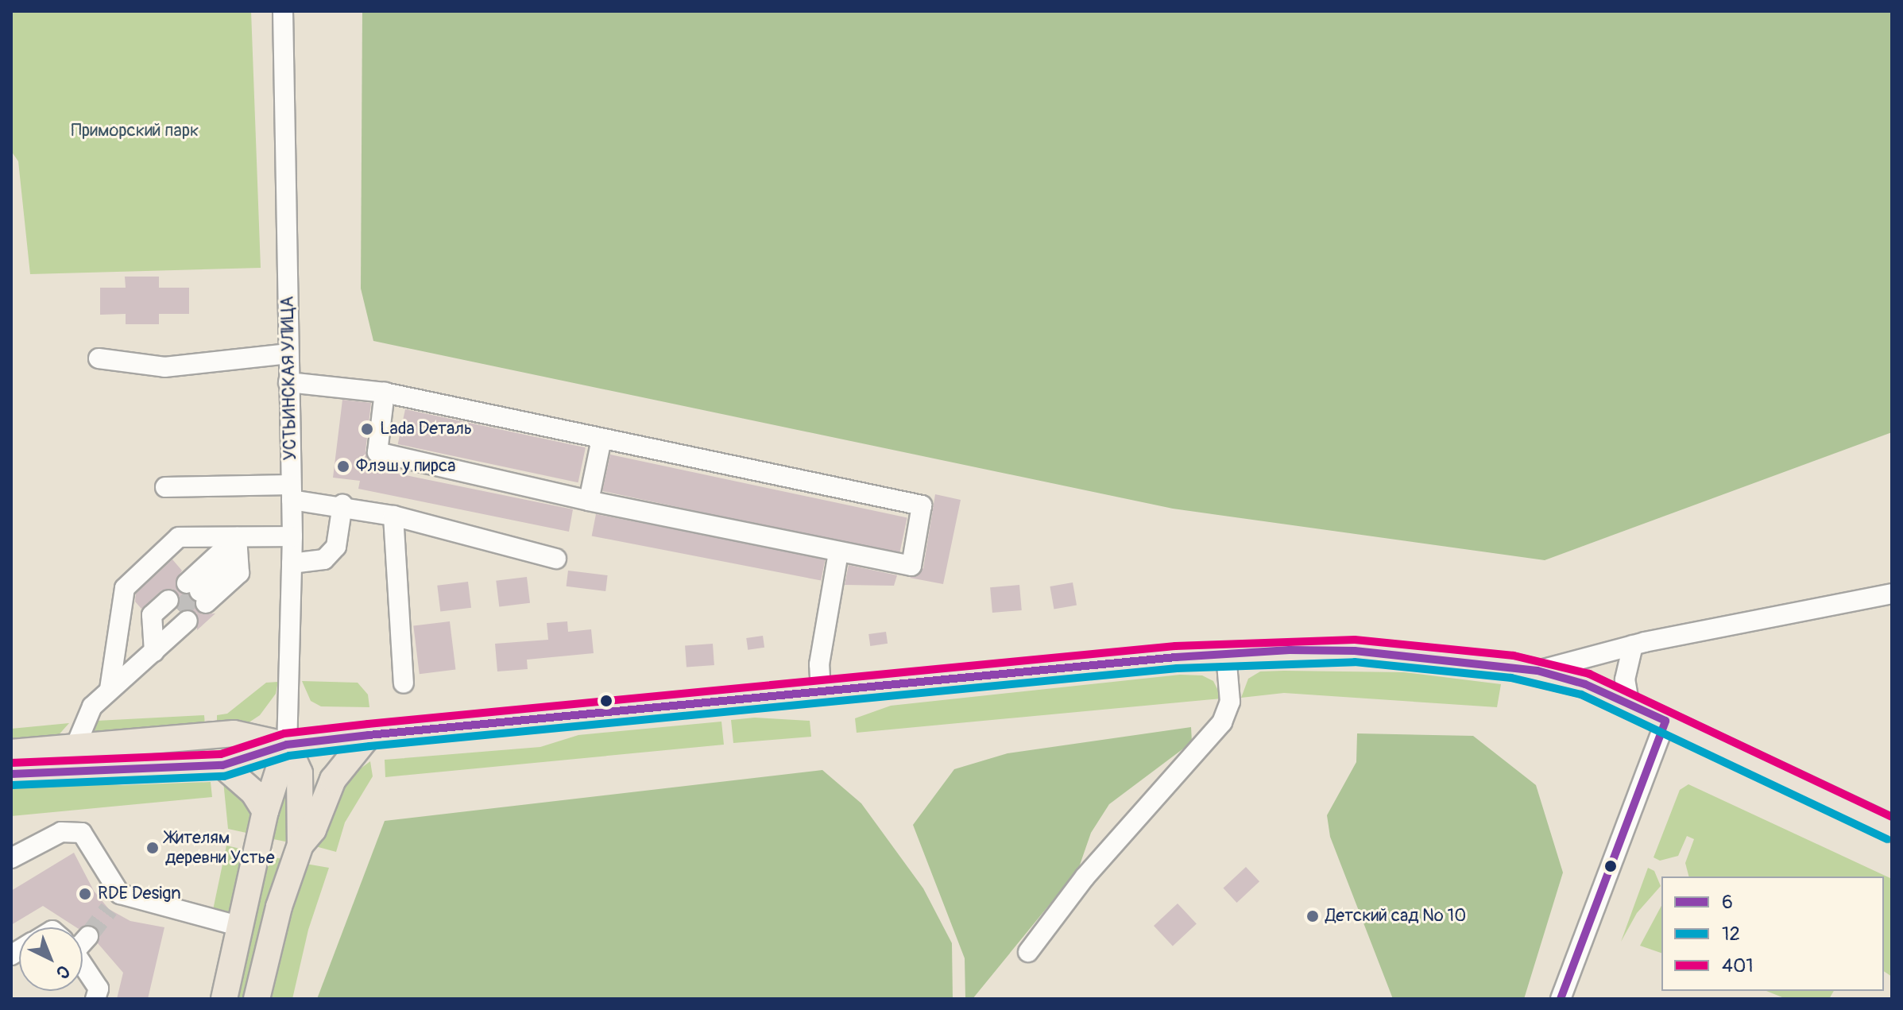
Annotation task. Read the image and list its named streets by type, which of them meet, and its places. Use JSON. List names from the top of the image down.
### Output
{
  "streets": {
    "street": ["УСТЬИНСКАЯ УЛИЦА"]
  },
  "parks": ["Приморский парк"],
  "places": [
    "Lada Dеталь",
    "Флэш у пирса",
    "Жителям деревни Устье",
    "RDE Design",
    "Детский сад № 10"
  ],
  "lines": ["transit line 401", "transit line 6", "transit line 12"],
  "legend": ["6", "12", "401"],
  "north": "bottom right"
}
